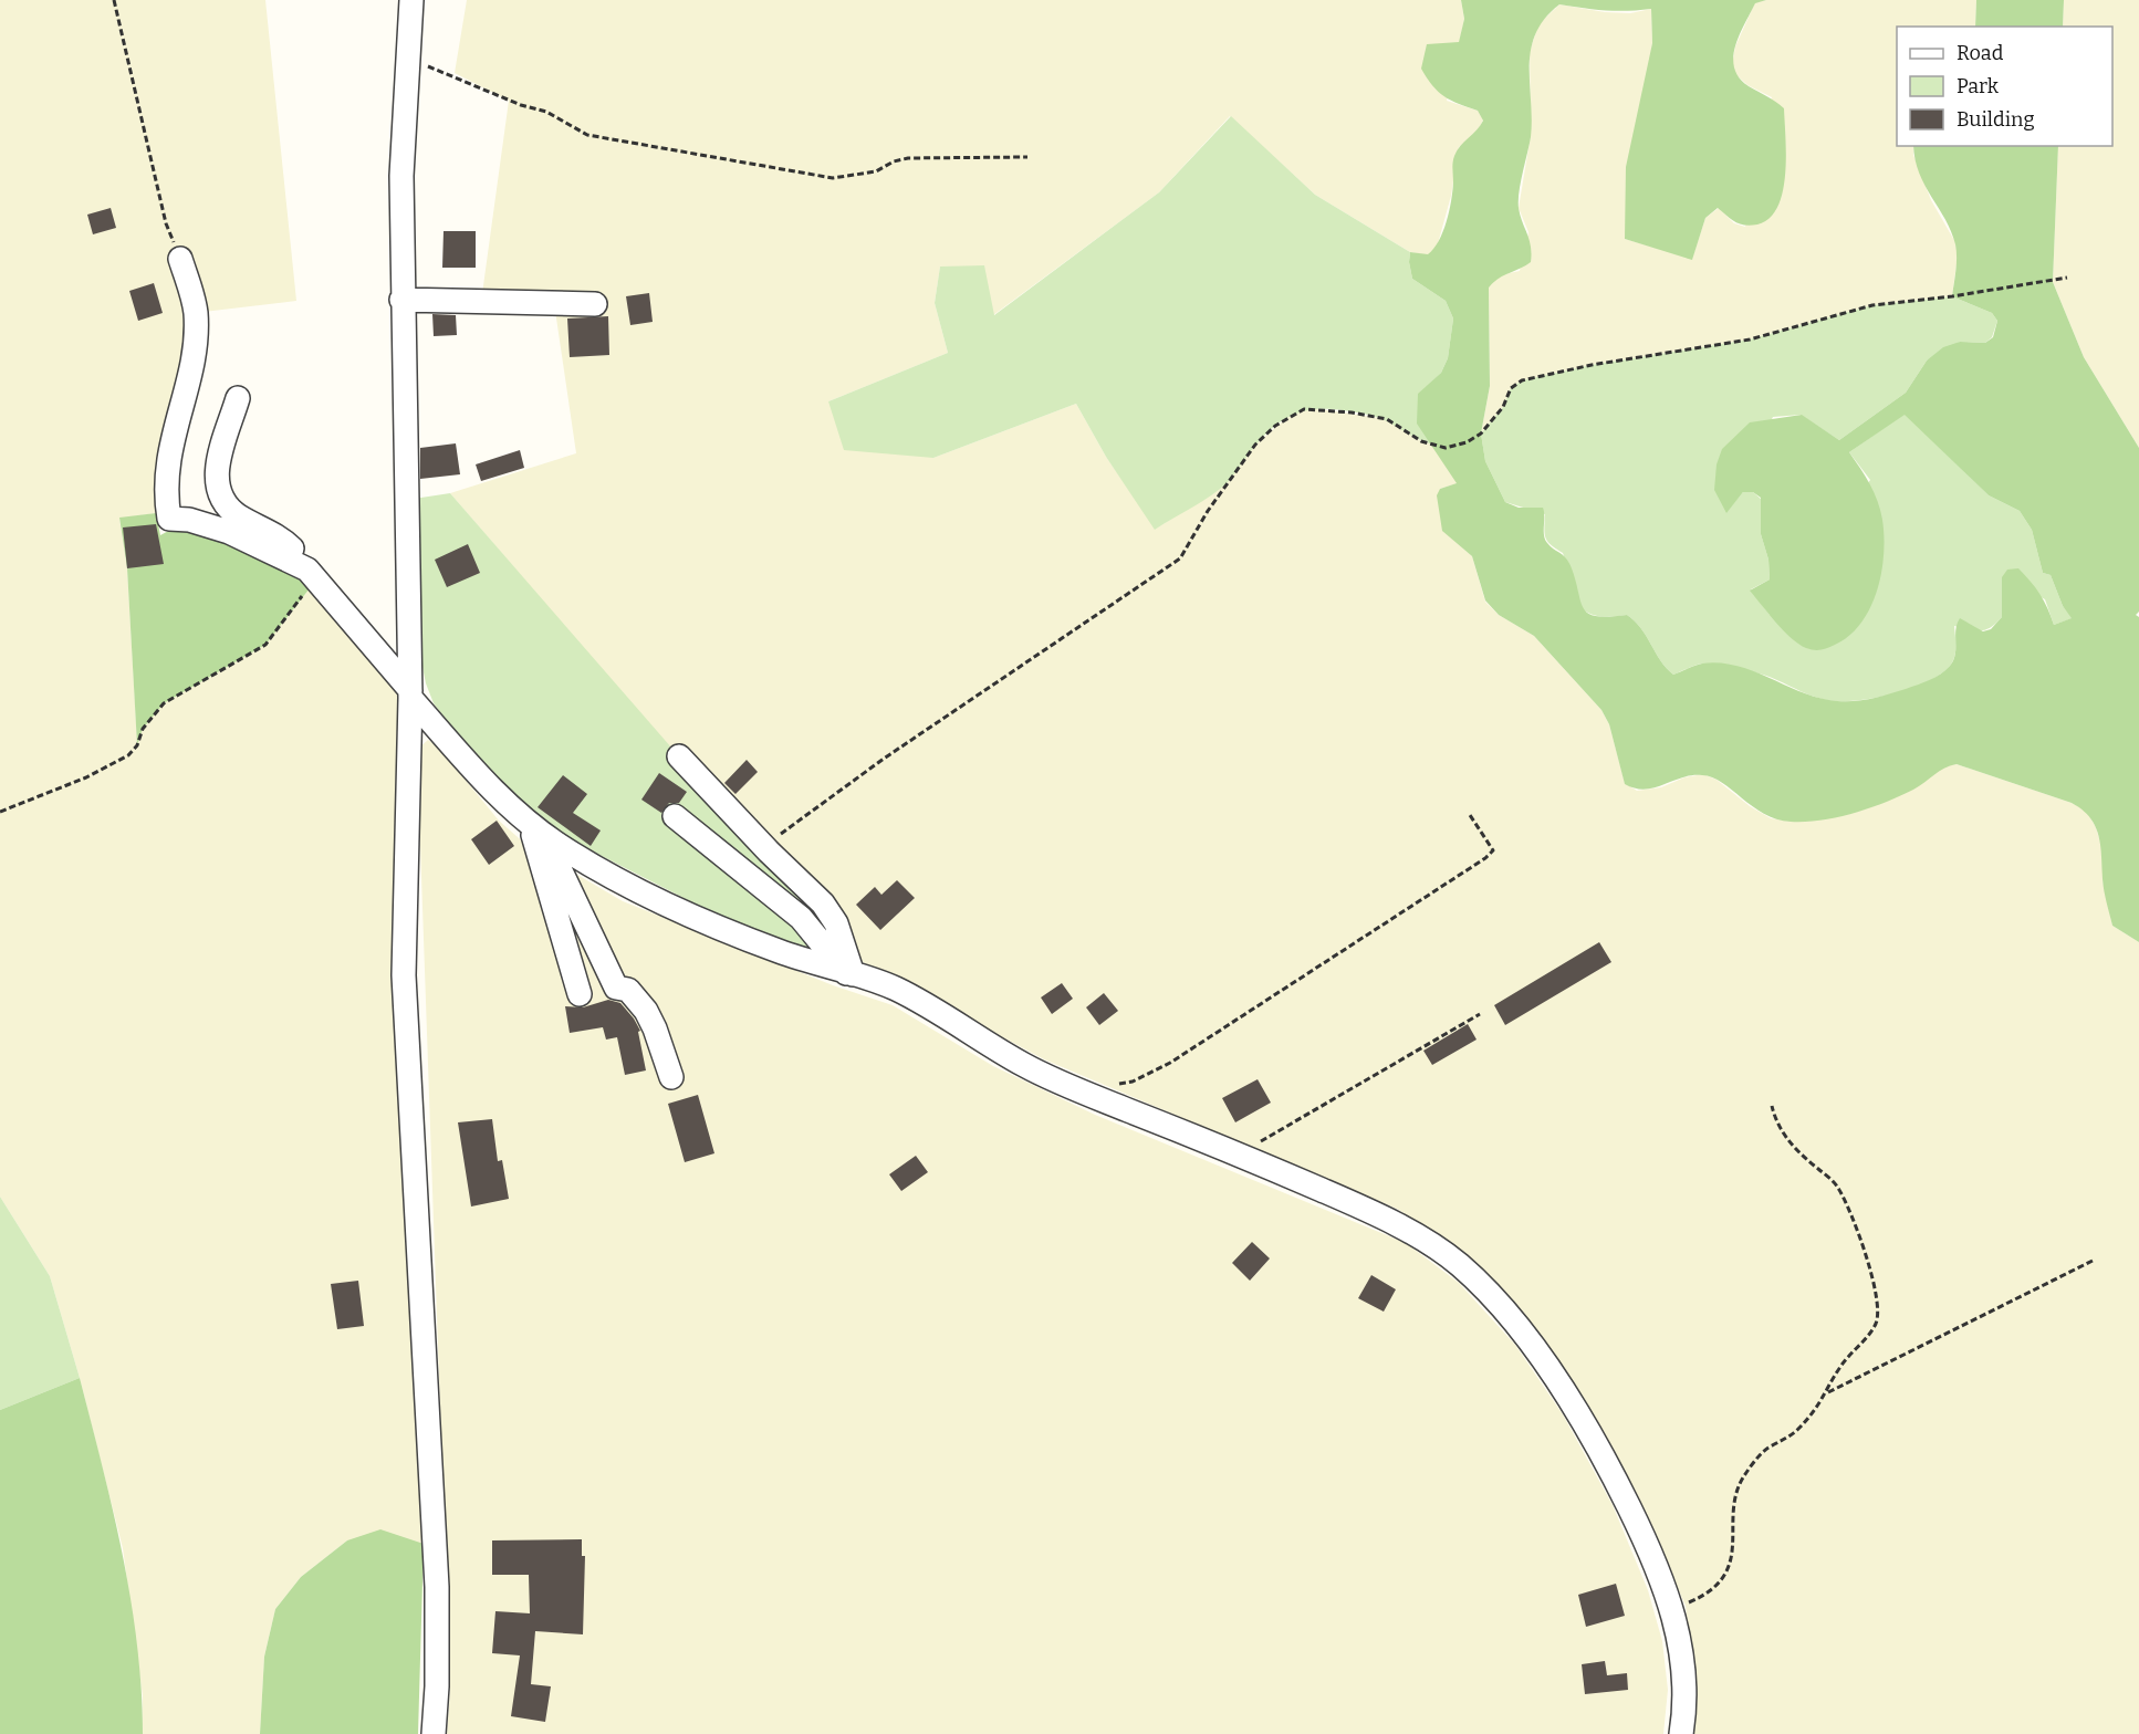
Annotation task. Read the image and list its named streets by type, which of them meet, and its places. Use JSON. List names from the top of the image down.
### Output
{
  "legend": ["Road", "Park", "Building"]
}
